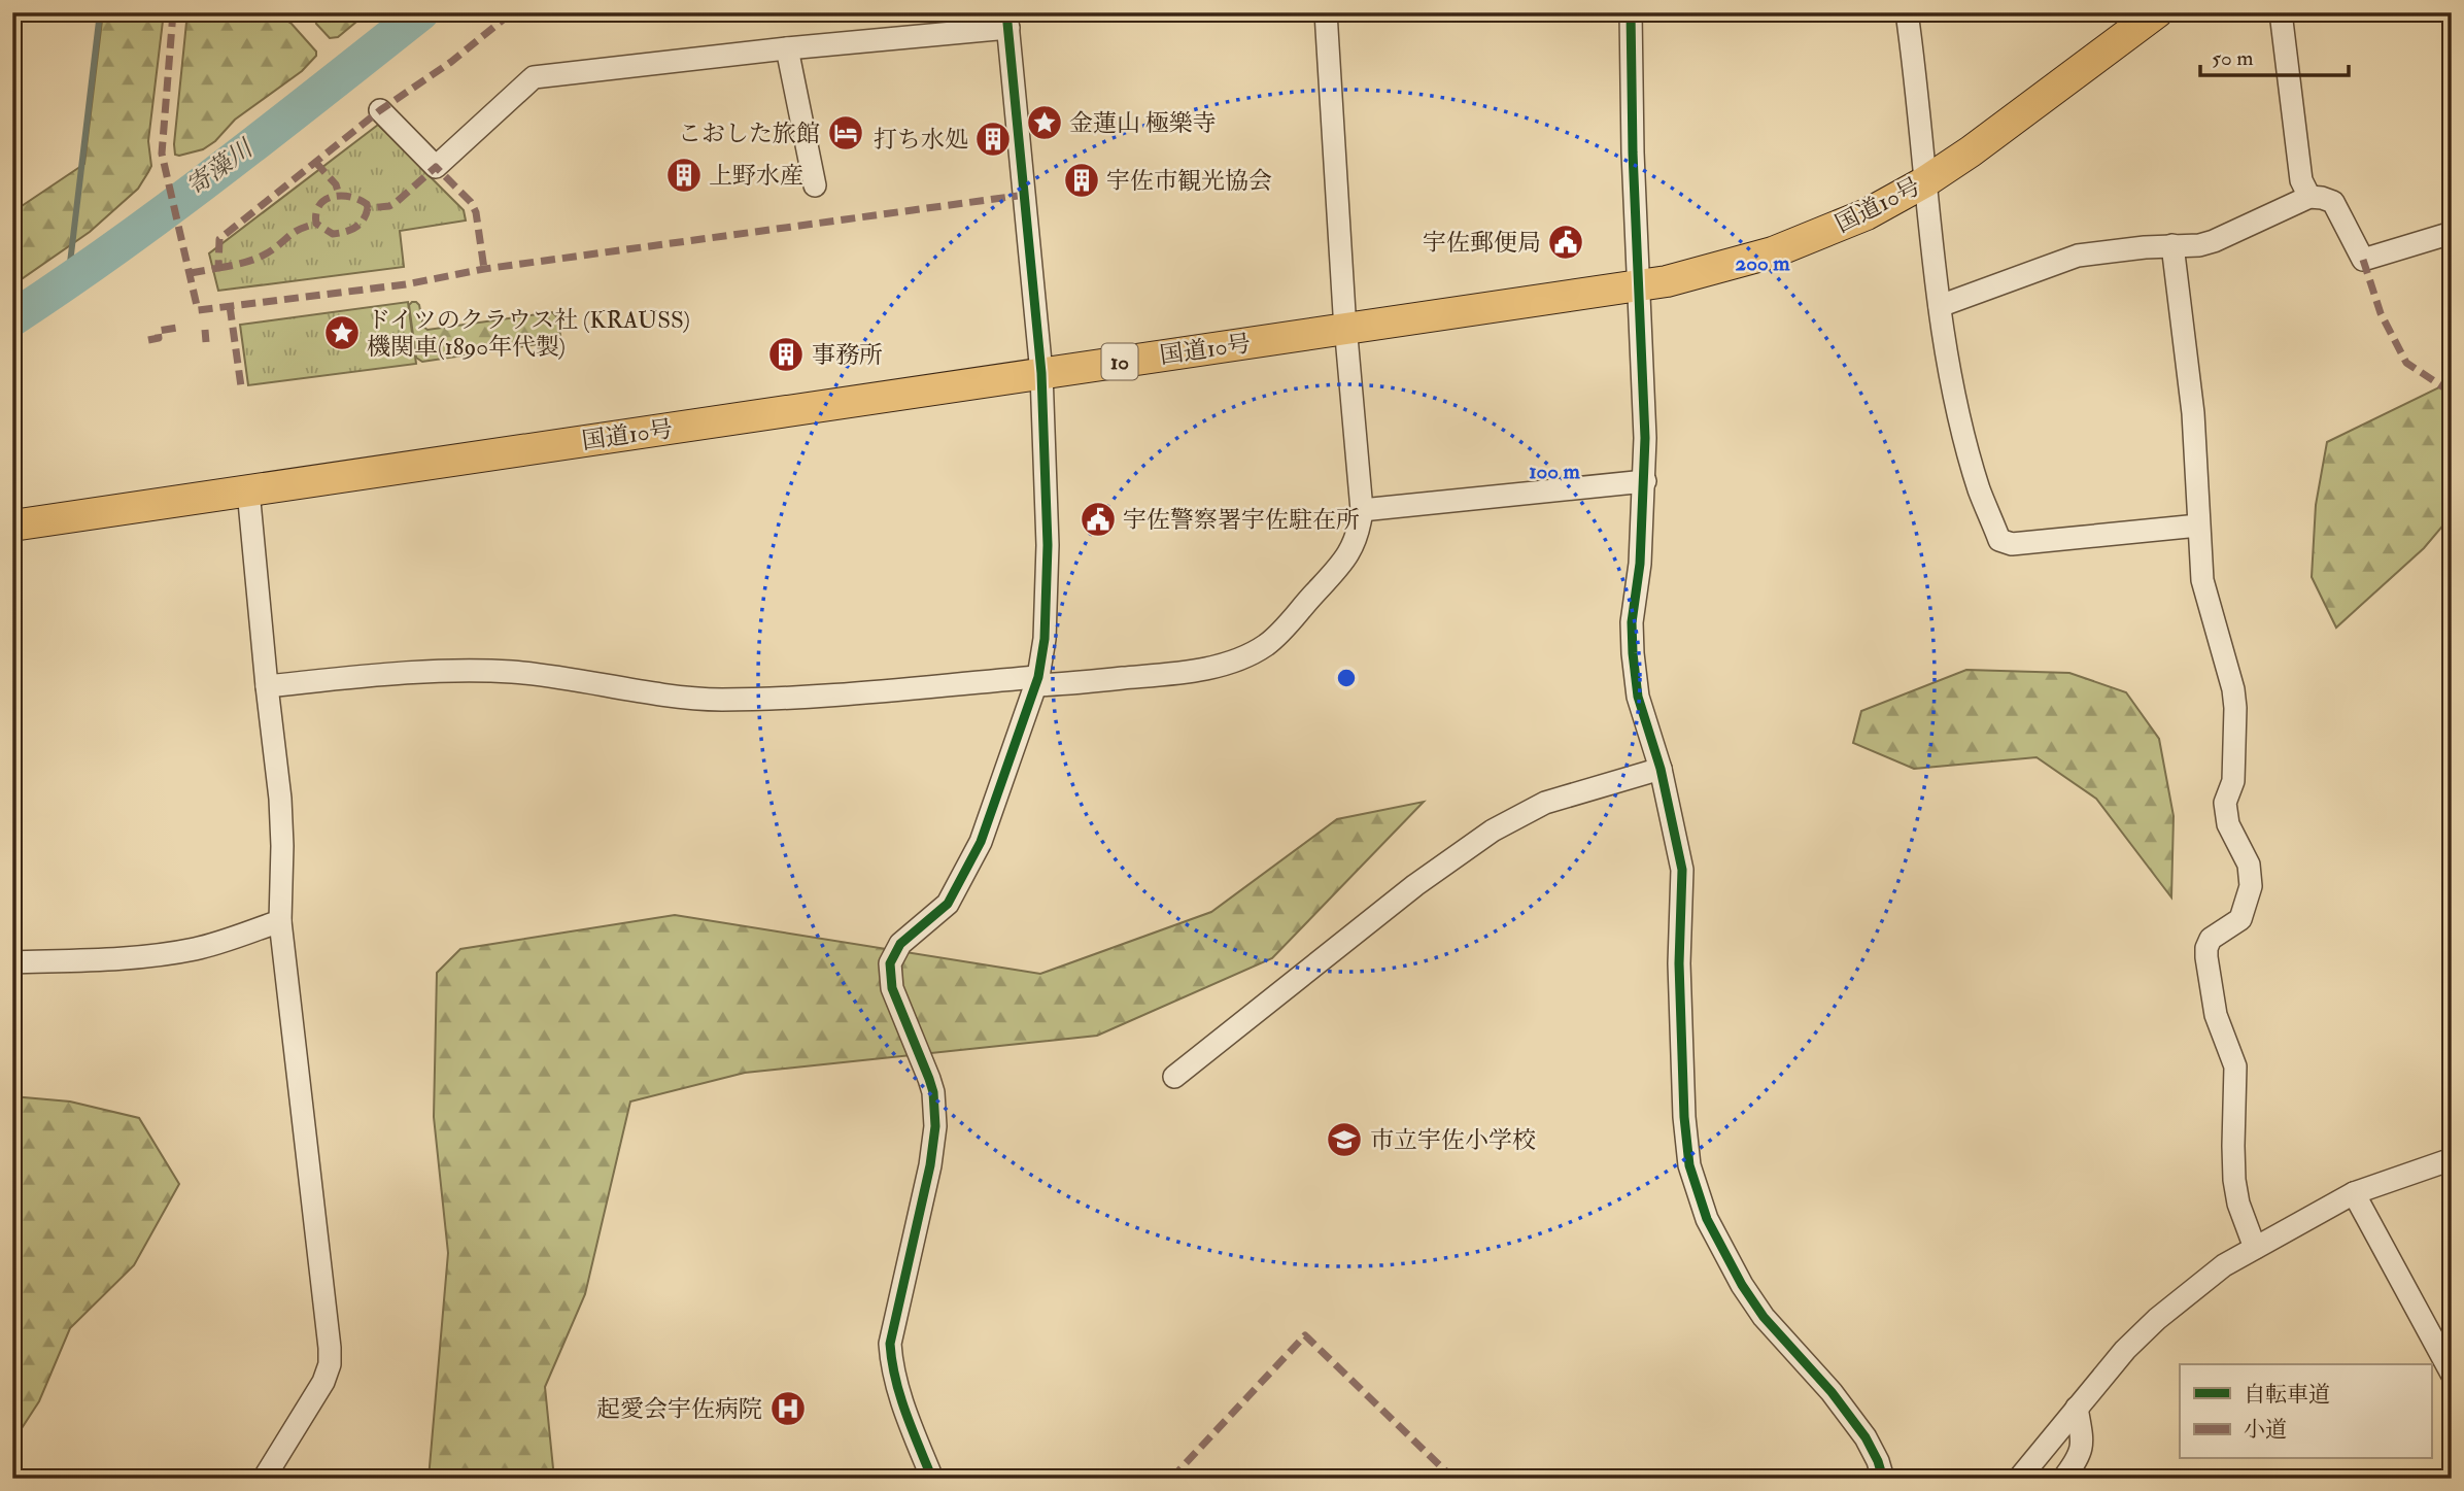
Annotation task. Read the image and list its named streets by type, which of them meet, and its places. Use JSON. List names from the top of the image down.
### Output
{
  "streets": {
    "highway": ["国道10号", "10"]
  },
  "water": ["寄藻川"],
  "places": {
    "place": ["金蓮山 極樂寺", "ドイツのクラウス社 (KRAUSS) 機関車(1890年代製)"],
    "hotel": ["こおした旅館"],
    "building": [
      "打ち水処",
      "上野水産",
      "宇佐市観光協会",
      "事務所"
    ],
    "public building": ["宇佐郵便局", "宇佐警察署宇佐駐在所"],
    "school or university": ["市立宇佐小学校"],
    "hospital": ["起愛会宇佐病院"]
  },
  "legend": ["自転車道", "小道"],
  "scale_bar": "50 m",
  "rings": ["200 m", "100 m"]
}
